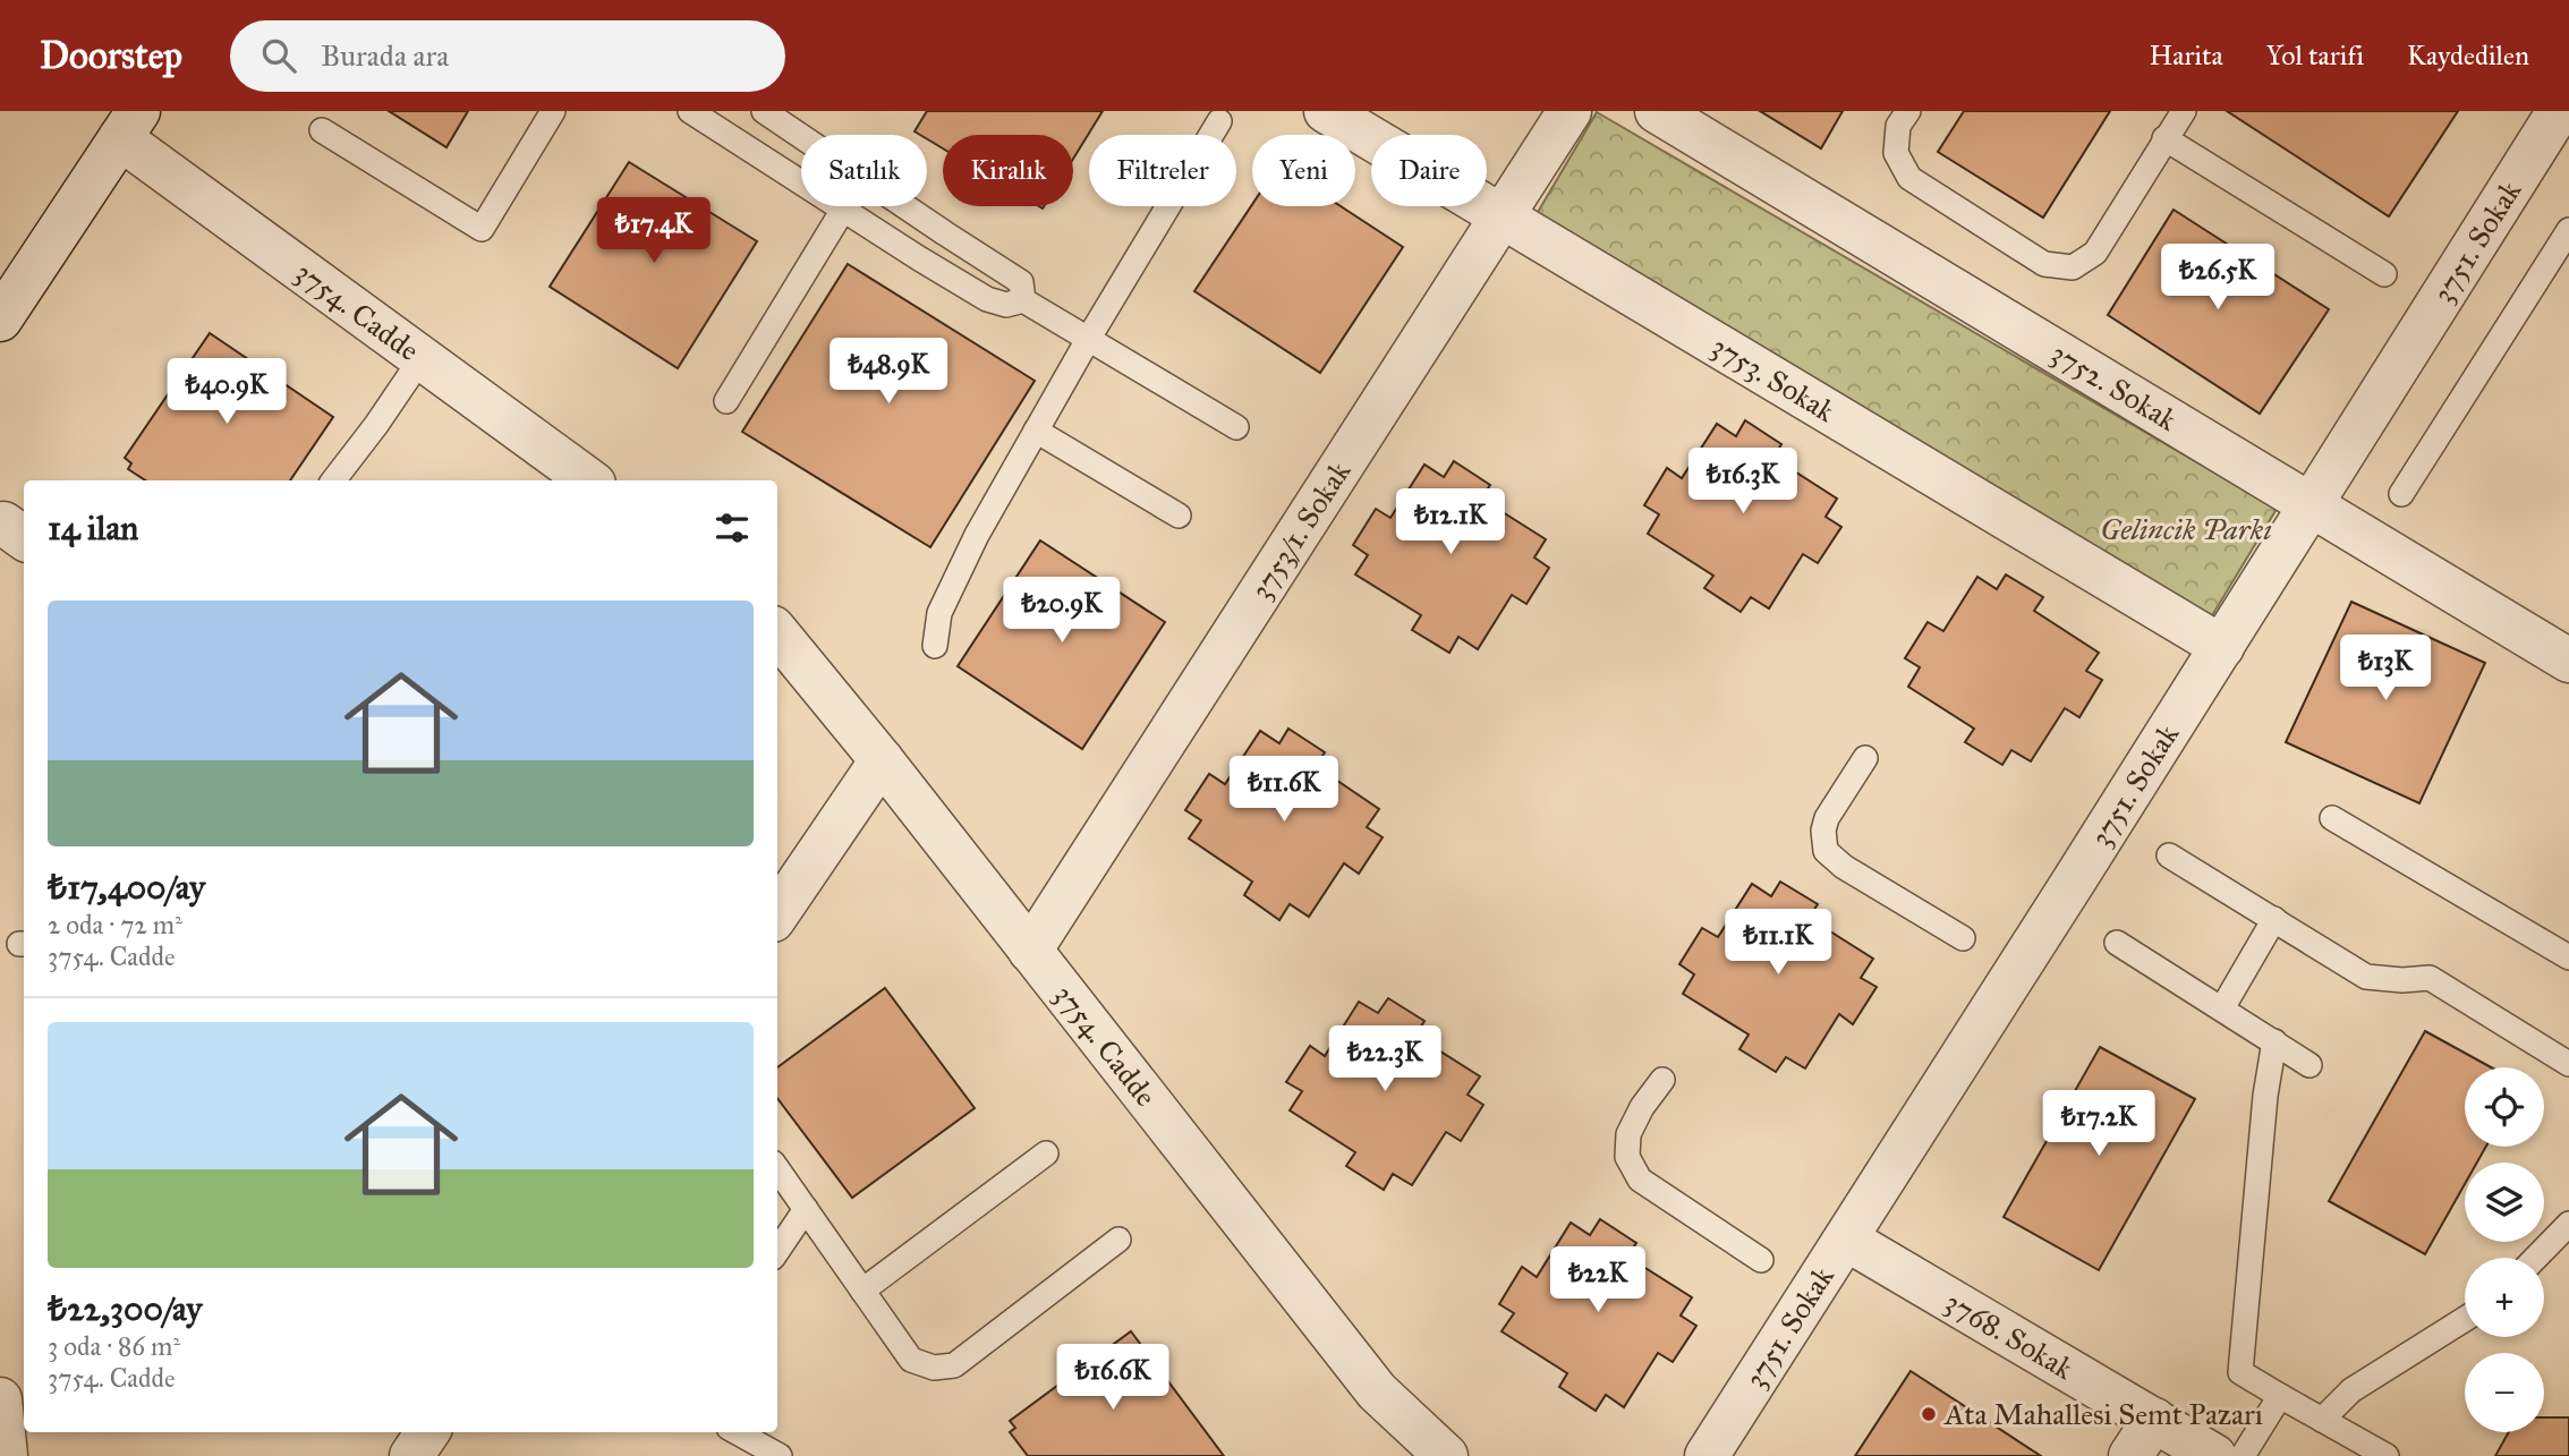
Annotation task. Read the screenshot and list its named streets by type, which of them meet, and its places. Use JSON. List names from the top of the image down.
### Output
{
  "streets": {
    "street": [
      "3751. Sokak",
      "3754. Cadde",
      "3753. Sokak",
      "3752. Sokak",
      "3753/1. Sokak",
      "3768. Sokak"
    ]
  },
  "crossings": [
    ["3751. Sokak", "3753. Sokak"],
    ["3751. Sokak", "3752. Sokak"],
    ["3751. Sokak", "3768. Sokak"],
    ["3754. Cadde", "3753/1. Sokak"],
    ["3753. Sokak", "3753/1. Sokak"]
  ],
  "parks": ["Gelincik Parkı"],
  "places": ["Ata Mahallesi Semt Pazarı"],
  "page": {
    "header": "Doorstep",
    "search": "Burada ara",
    "nav": ["Harita", "Yol tarifi", "Kaydedilen"],
    "chip": [
      "Satılık",
      "Kiralık",
      "Filtreler",
      "Yeni",
      "Daire"
    ],
    "price": [
      "₺17.4K",
      "₺26.5K",
      "₺48.9K",
      "₺40.9K",
      "₺16.3K",
      "₺12.1K",
      "₺20.9K",
      "₺13K",
      "₺11.6K",
      "₺11.1K",
      "₺22.3K",
      "₺17.2K",
      "₺22K",
      "₺16.6K"
    ],
    "heading": "14 ilan",
    "list": [
      {
        "name": "₺17,400/ay",
        "note": "2 oda · 72 m² · 3754. Cadde"
      },
      {
        "name": "₺22,300/ay",
        "note": "3 oda · 86 m² · 3754. Cadde"
      }
    ],
    "map_buttons": ["+", "−"]
  }
}
